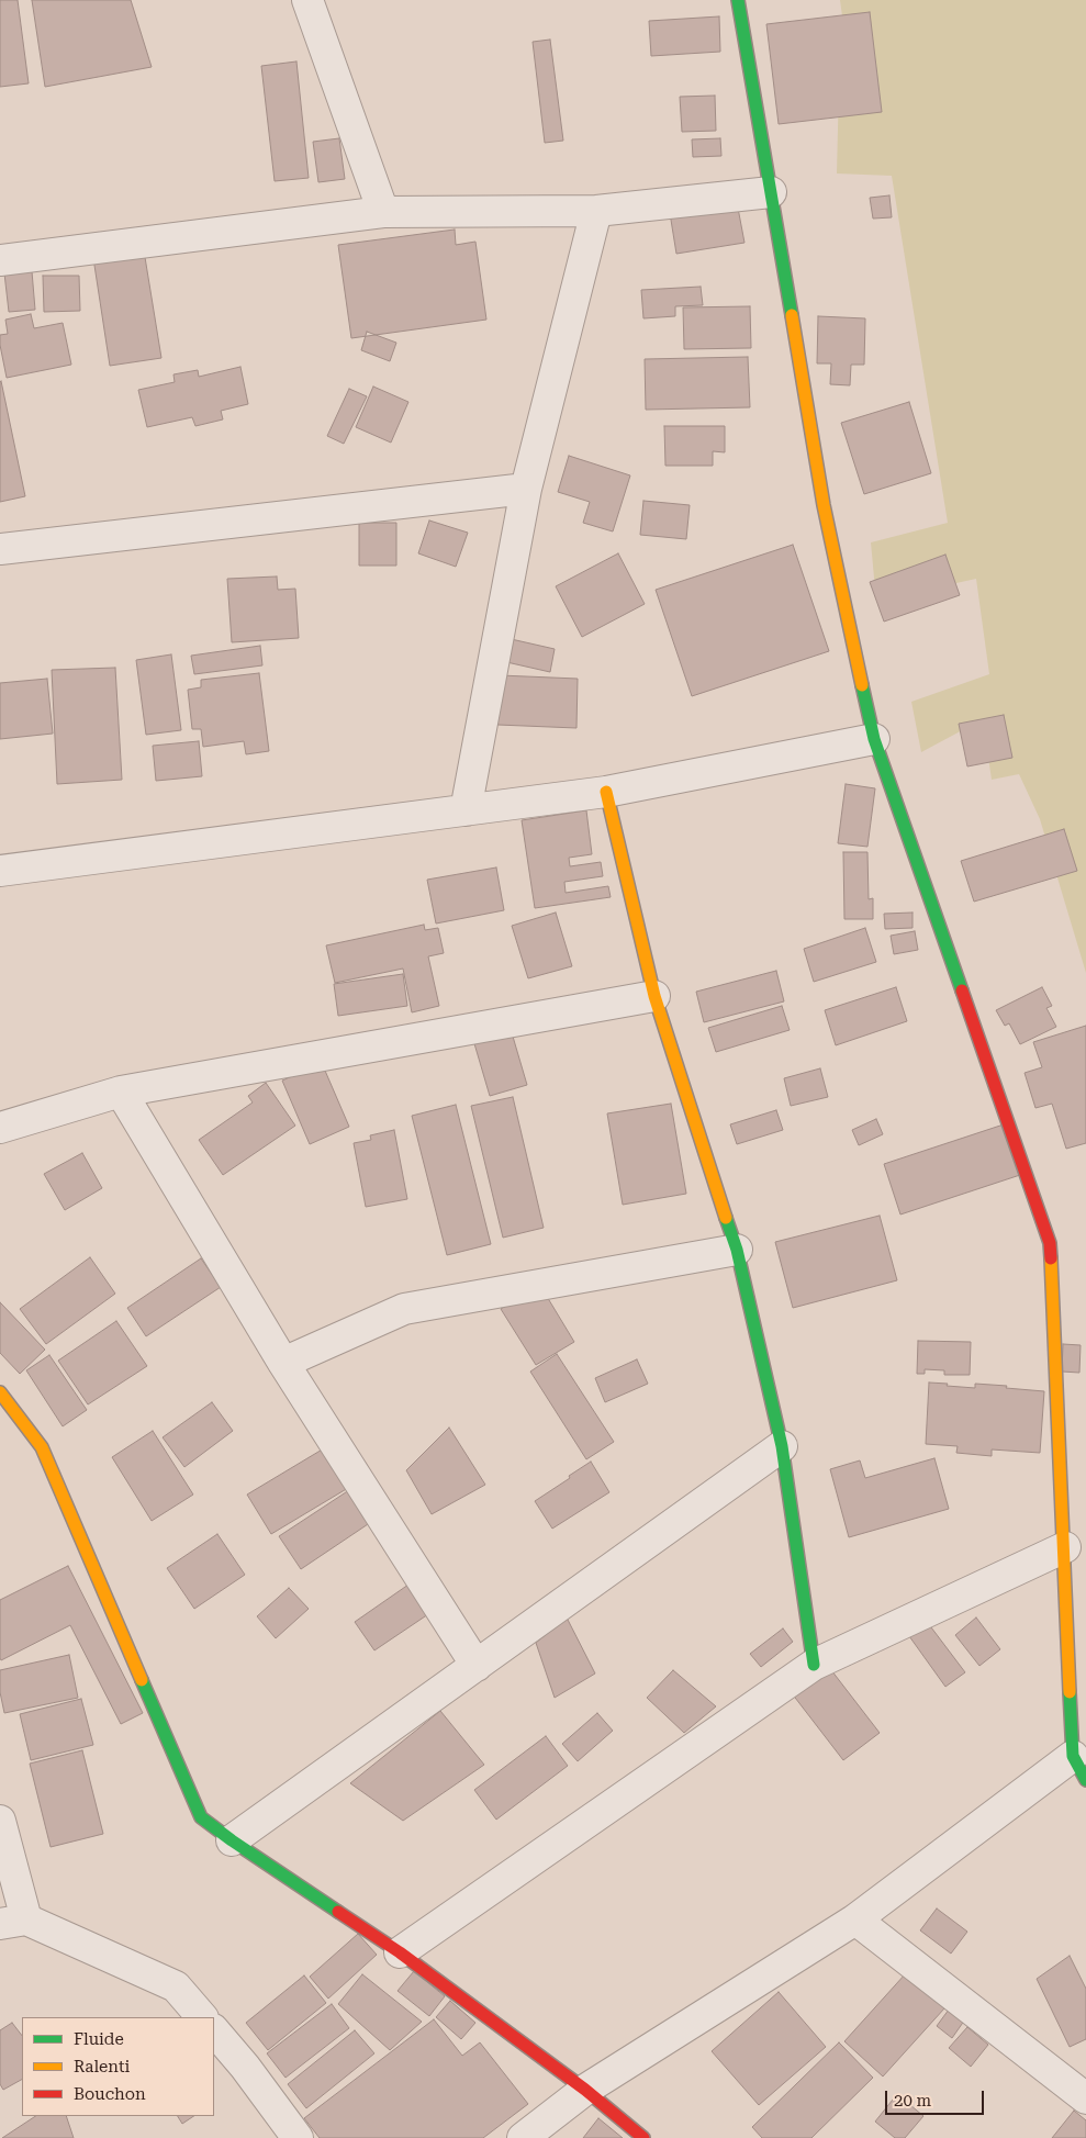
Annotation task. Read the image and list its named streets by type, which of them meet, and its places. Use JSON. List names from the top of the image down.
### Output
{
  "legend": ["Fluide", "Ralenti", "Bouchon"],
  "scale_bar": "20 m"
}
